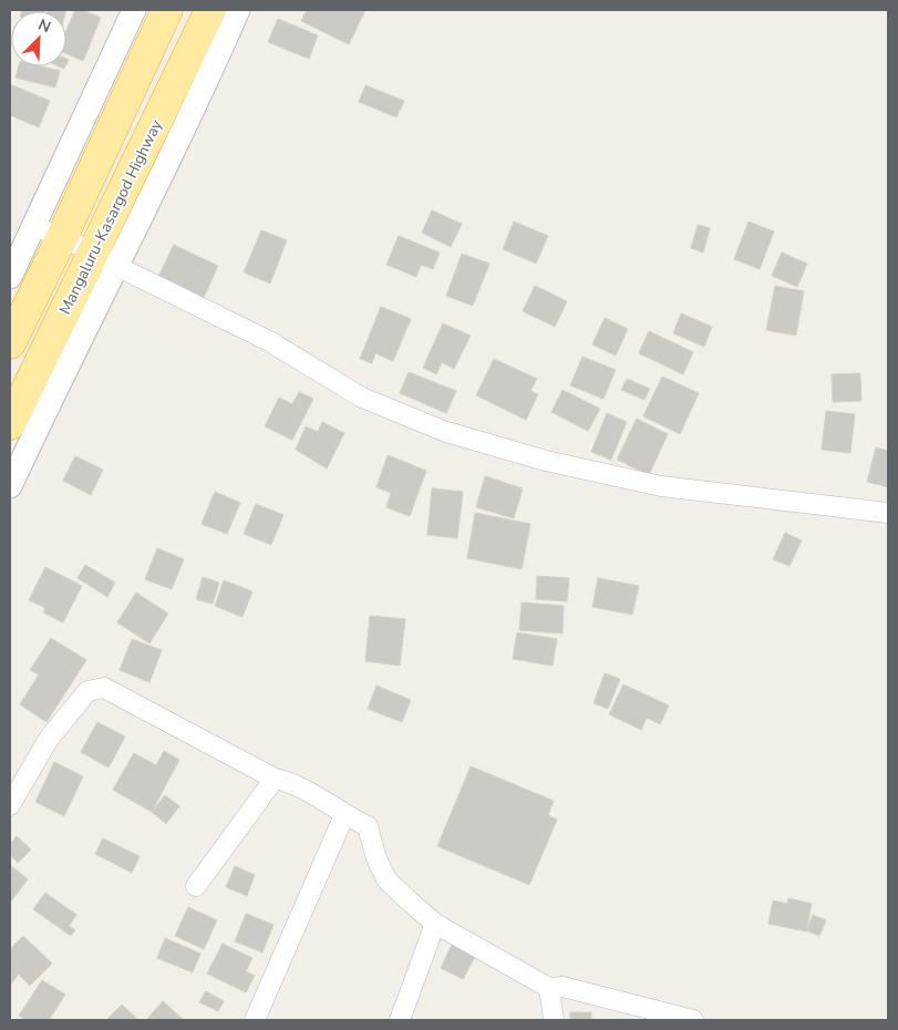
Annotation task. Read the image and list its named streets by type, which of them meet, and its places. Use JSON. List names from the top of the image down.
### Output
{
  "streets": {
    "highway": ["Mangaluru-Kasargod Highway"]
  },
  "north": "top right"
}
